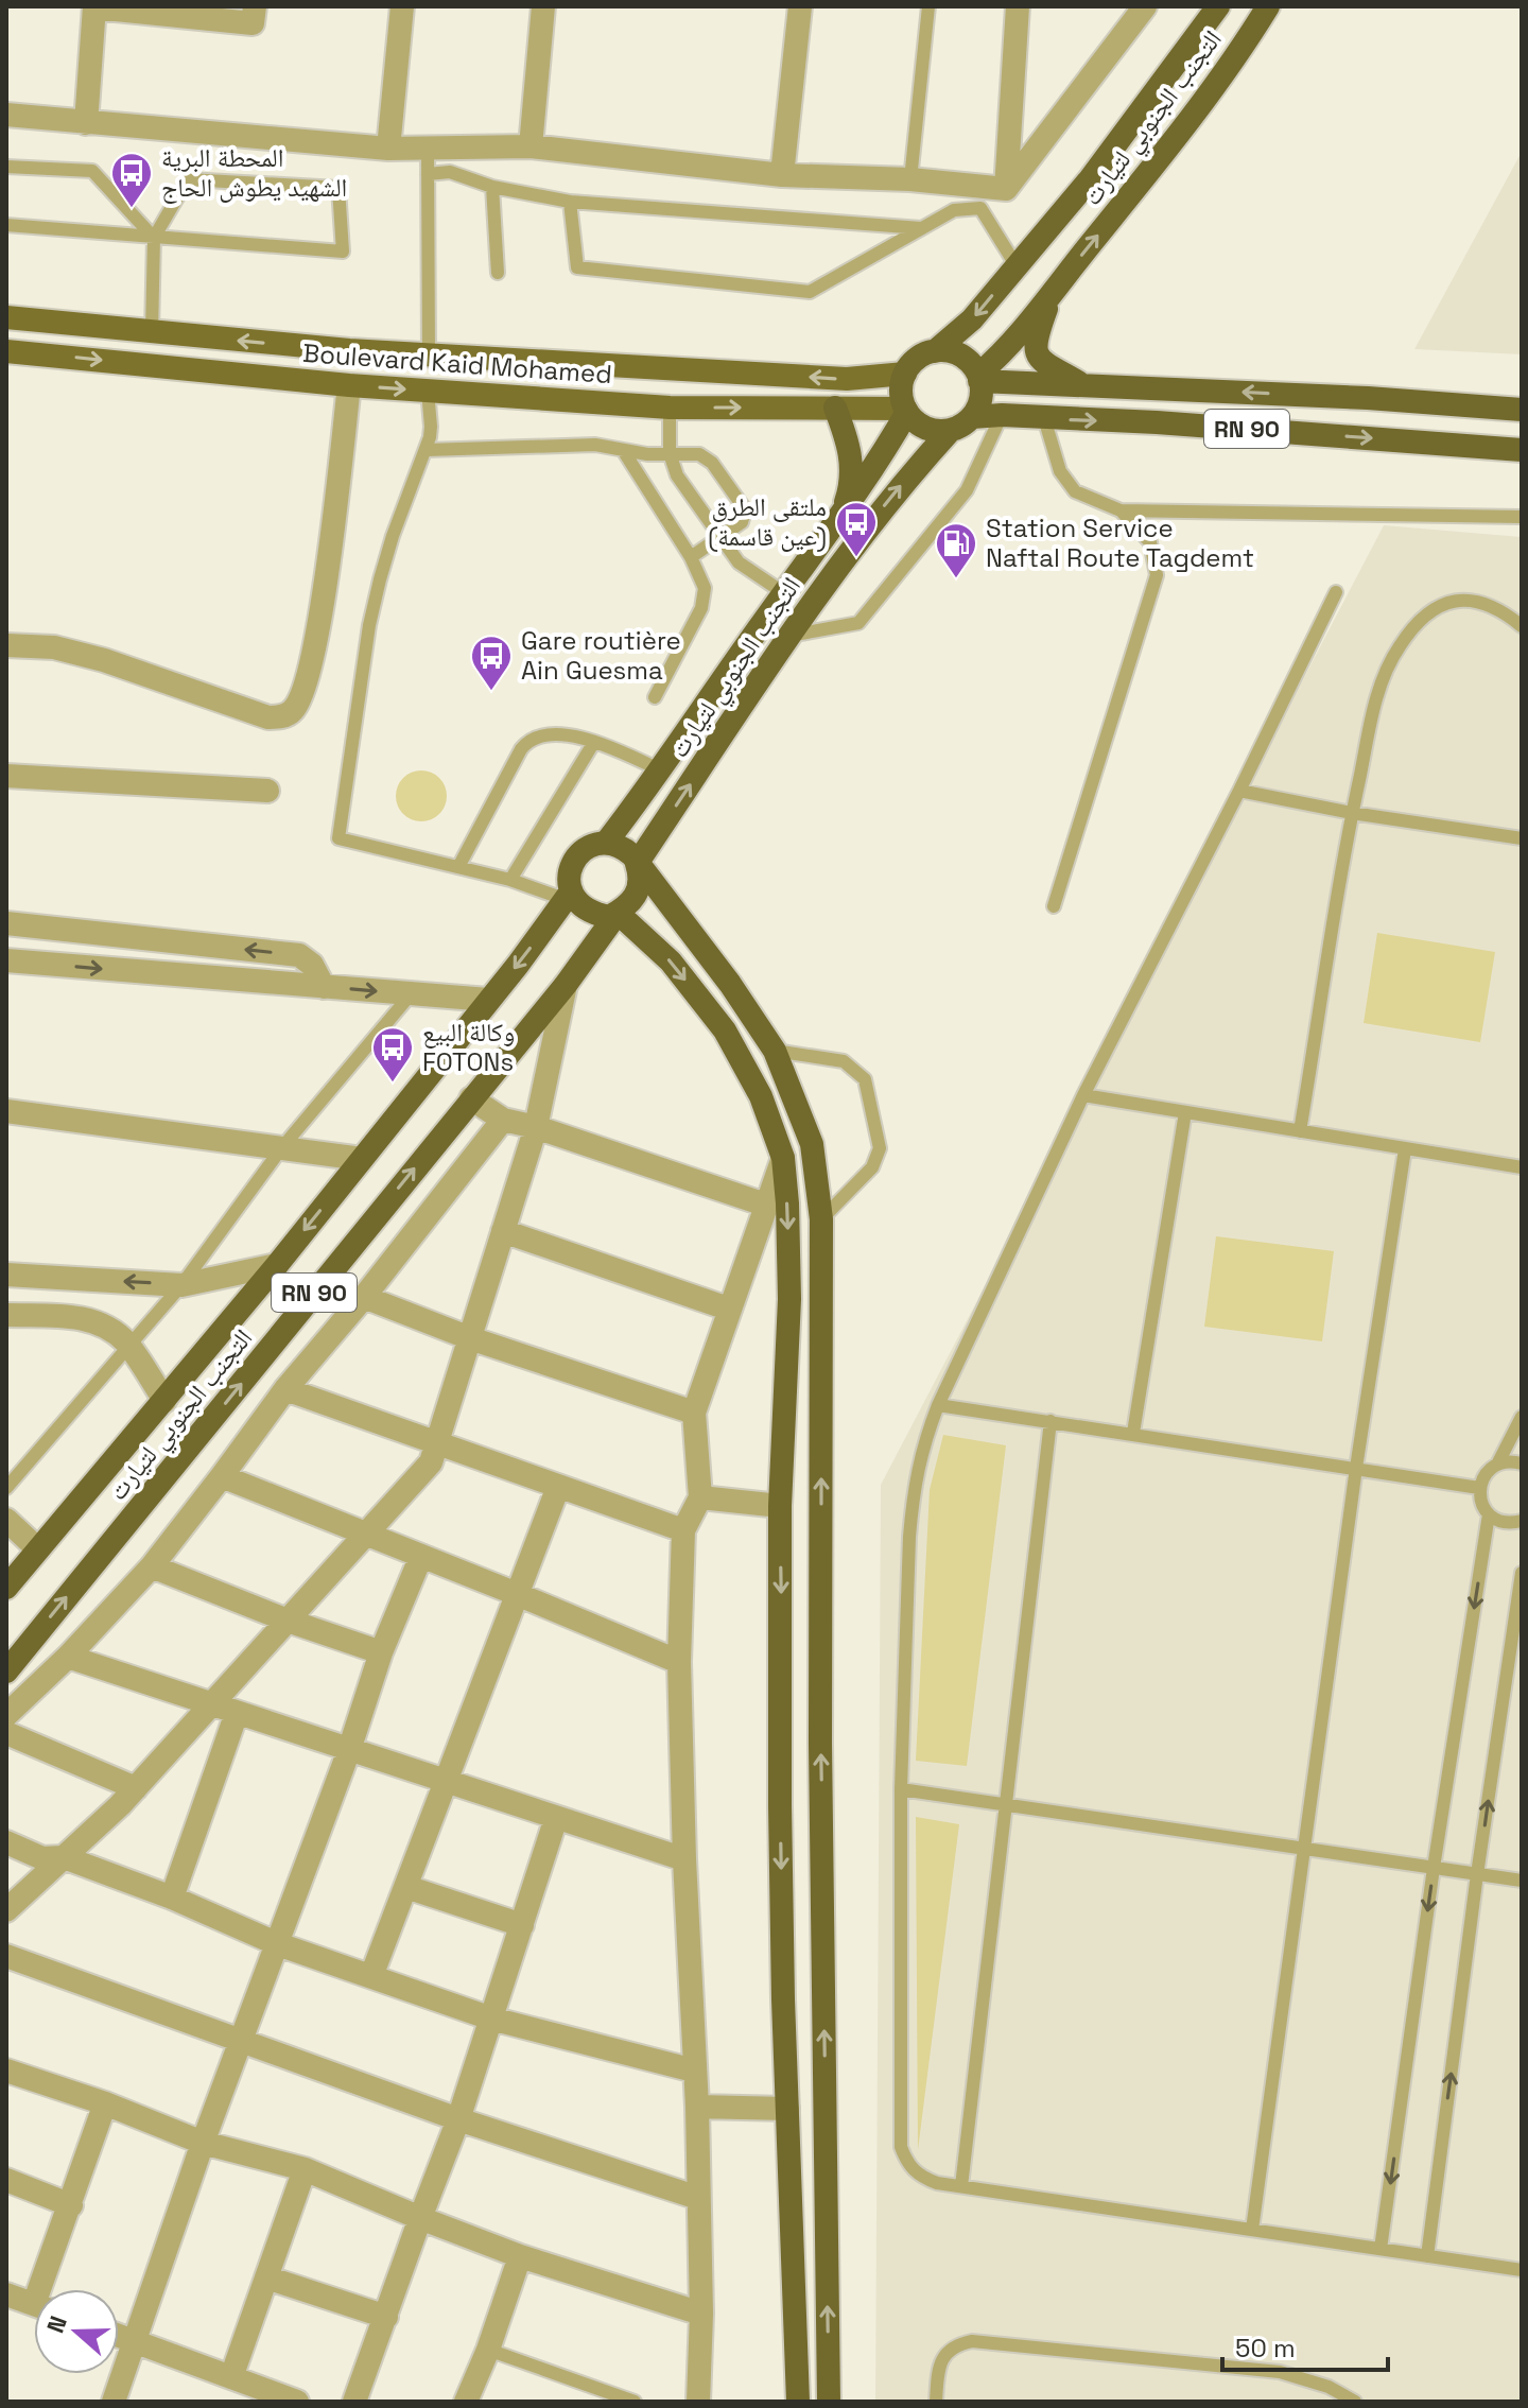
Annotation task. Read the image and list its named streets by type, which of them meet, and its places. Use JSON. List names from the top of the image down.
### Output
{
  "streets": {
    "highway": ["التجنب الجنوبي لتيارت", "RN 90"],
    "main road": ["Boulevard Kaid Mohamed"]
  },
  "crossings": [
    ["التجنب الجنوبي لتيارت", "Boulevard Kaid Mohamed"],
    ["التجنب الجنوبي لتيارت", "RN 90"],
    ["Boulevard Kaid Mohamed", "RN 90"]
  ],
  "places": {
    "bus stop": [
      "المحطة البرية الشهيد يطوش الحاج",
      "ملتقى الطرق (عين قاسمة)",
      "Gare routière Ain Guesma",
      "وكالة البيع FOTONs"
    ],
    "fuel station": ["Station Service Naftal Route Tagdemt"]
  },
  "scale_bar": "50 m",
  "north": "left"
}
